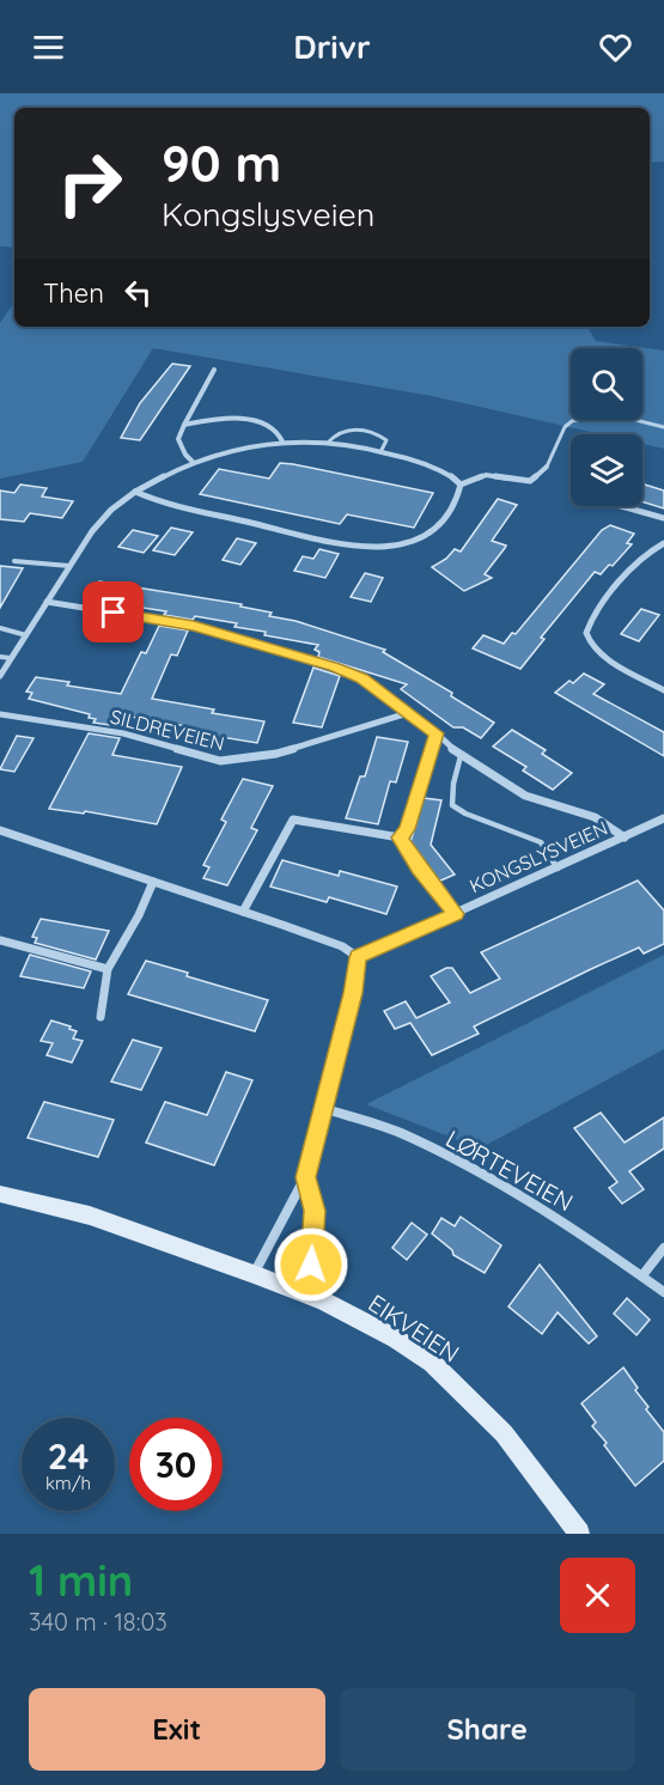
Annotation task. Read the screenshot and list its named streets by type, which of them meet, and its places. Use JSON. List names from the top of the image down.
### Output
{
  "streets": {
    "main road": ["EIKVEIEN"],
    "street": ["SILDREVEIEN", "KONGSLYSVEIEN", "LØRTEVEIEN"]
  },
  "page": {
    "header": "Drivr",
    "turn": ["90 m", "Kongslysveien"],
    "then": "Then",
    "speed": "24 km/h",
    "limit": "30",
    "heading": ["1 min", "340 m · 18:03"],
    "buttons": ["Exit", "Share"]
  }
}
